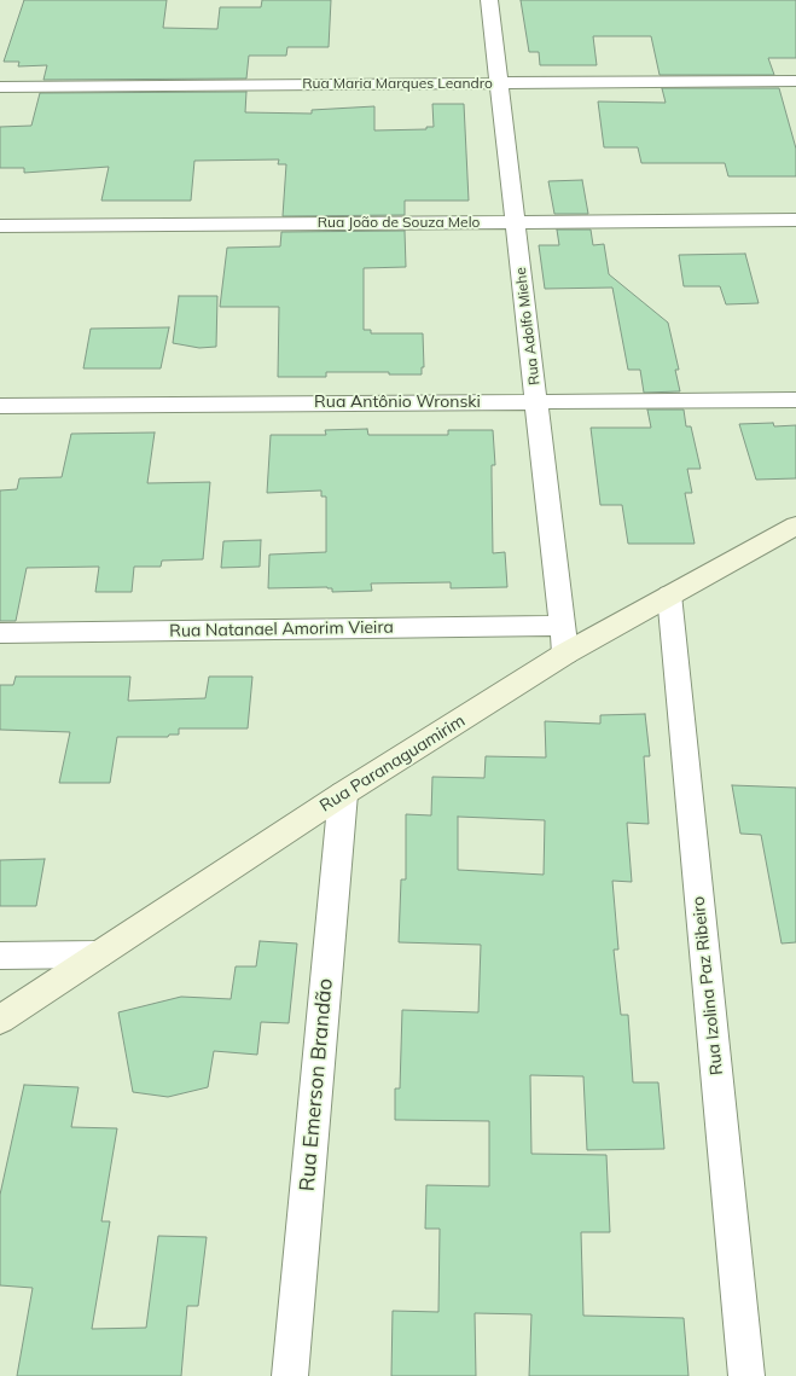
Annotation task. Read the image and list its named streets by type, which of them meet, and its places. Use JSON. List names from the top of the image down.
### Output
{
  "streets": {
    "street": [
      "Rua Maria Marques Leandro",
      "Rua João de Souza Melo",
      "Rua Adolfo Miehe",
      "Rua Antônio Wronski",
      "Rua Natanael Amorim Vieira",
      "Rua Paranaguamirim",
      "Rua Izolina Paz Ribeiro",
      "Rua Emerson Brandão"
    ]
  },
  "crossings": [
    ["Rua Maria Marques Leandro", "Rua Adolfo Miehe"],
    ["Rua João de Souza Melo", "Rua Adolfo Miehe"],
    ["Rua Adolfo Miehe", "Rua Antônio Wronski"],
    ["Rua Adolfo Miehe", "Rua Natanael Amorim Vieira"],
    ["Rua Adolfo Miehe", "Rua Paranaguamirim"],
    ["Rua Natanael Amorim Vieira", "Rua Paranaguamirim"],
    ["Rua Paranaguamirim", "Rua Izolina Paz Ribeiro"],
    ["Rua Paranaguamirim", "Rua Emerson Brandão"]
  ]
}
